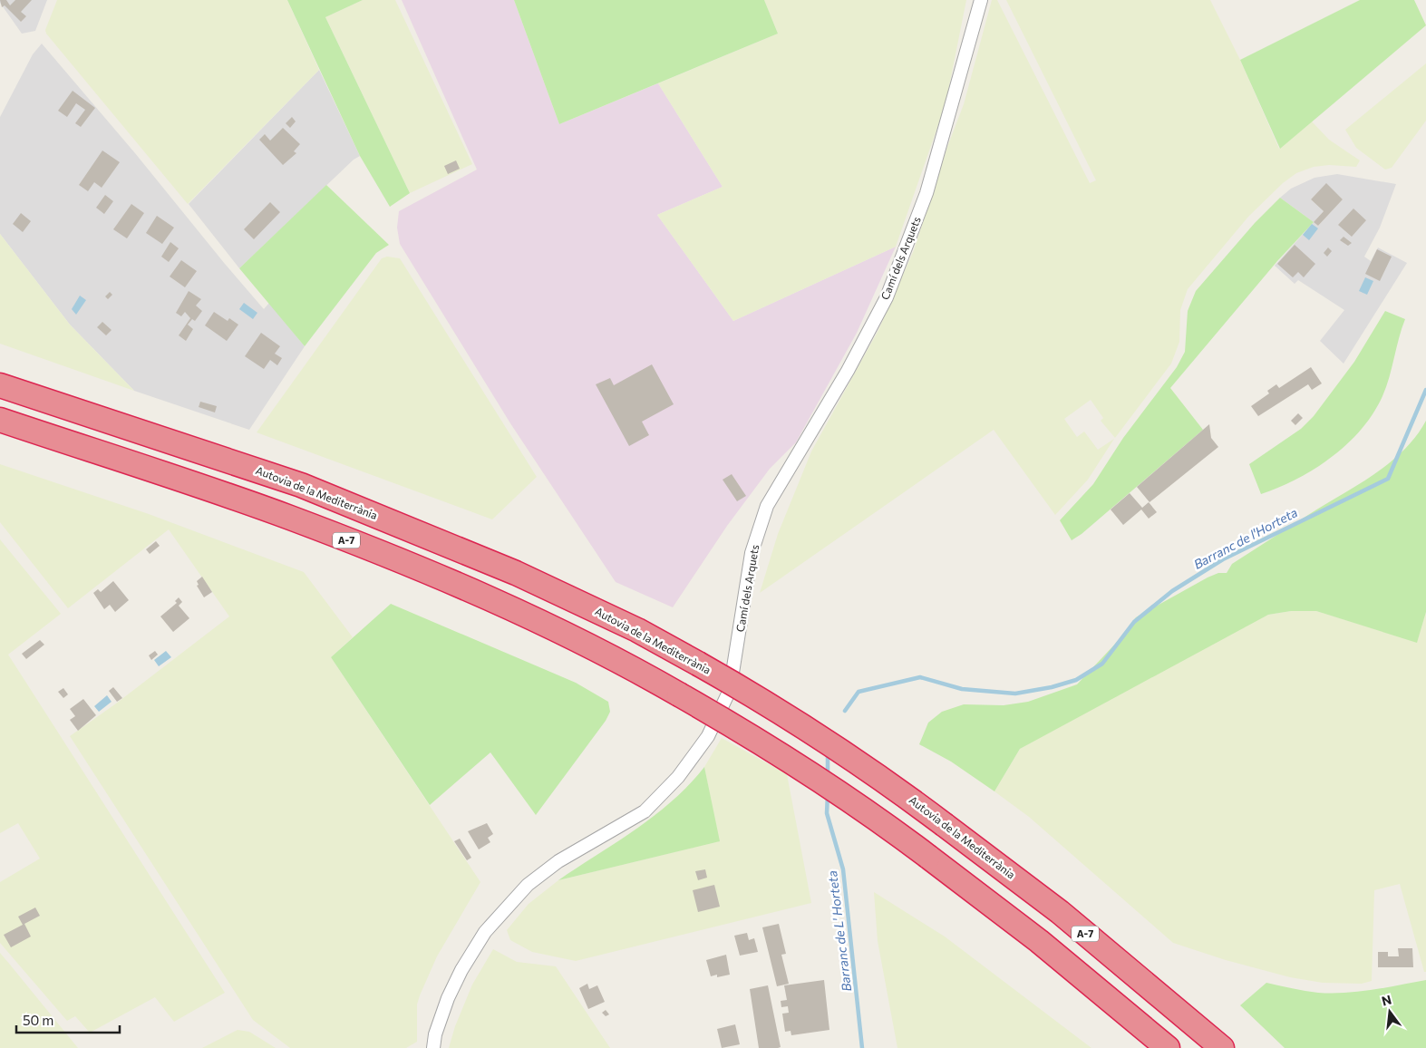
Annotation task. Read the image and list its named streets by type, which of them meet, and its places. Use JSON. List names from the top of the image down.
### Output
{
  "streets": {
    "highway": ["Autovia de la Mediterrània", "A-7"],
    "street": ["Camí dels Arquets"]
  },
  "water": ["Barranc de l'Horteta", "Barranc de L' Horteta"],
  "scale_bar": "50 m",
  "north": "top"
}
